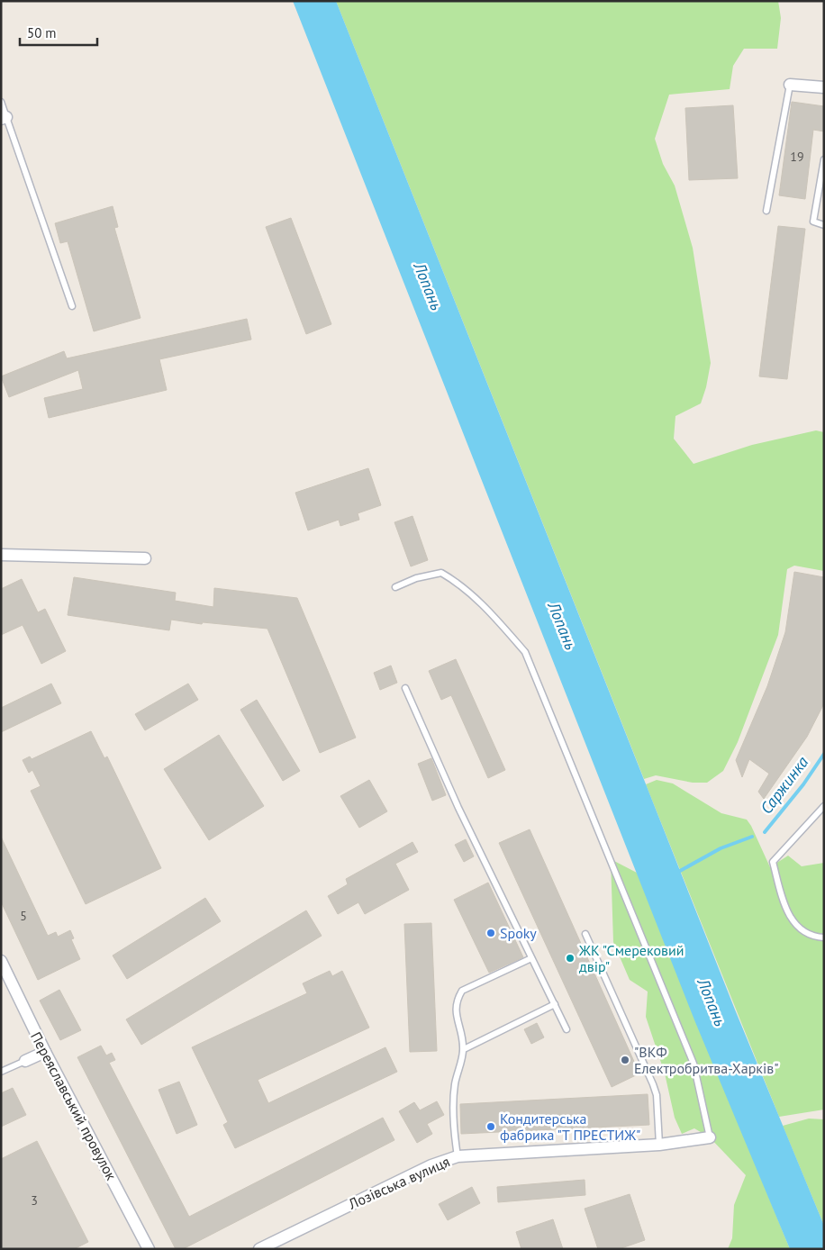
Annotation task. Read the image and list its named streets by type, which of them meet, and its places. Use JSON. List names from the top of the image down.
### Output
{
  "streets": {
    "street": ["Переяславський провулок", "Лозівська вулиця"]
  },
  "water": ["Лопань", "Саржинка"],
  "places": [
    "Spoky",
    "ЖК \"Смерековий двір\"",
    "\"ВКФ Електробритва-Харків\"",
    "Кондитерська фабрика \"Т ПРЕСТИЖ\""
  ],
  "house_numbers": ["19", "5", "3"],
  "scale_bar": "50 m"
}
